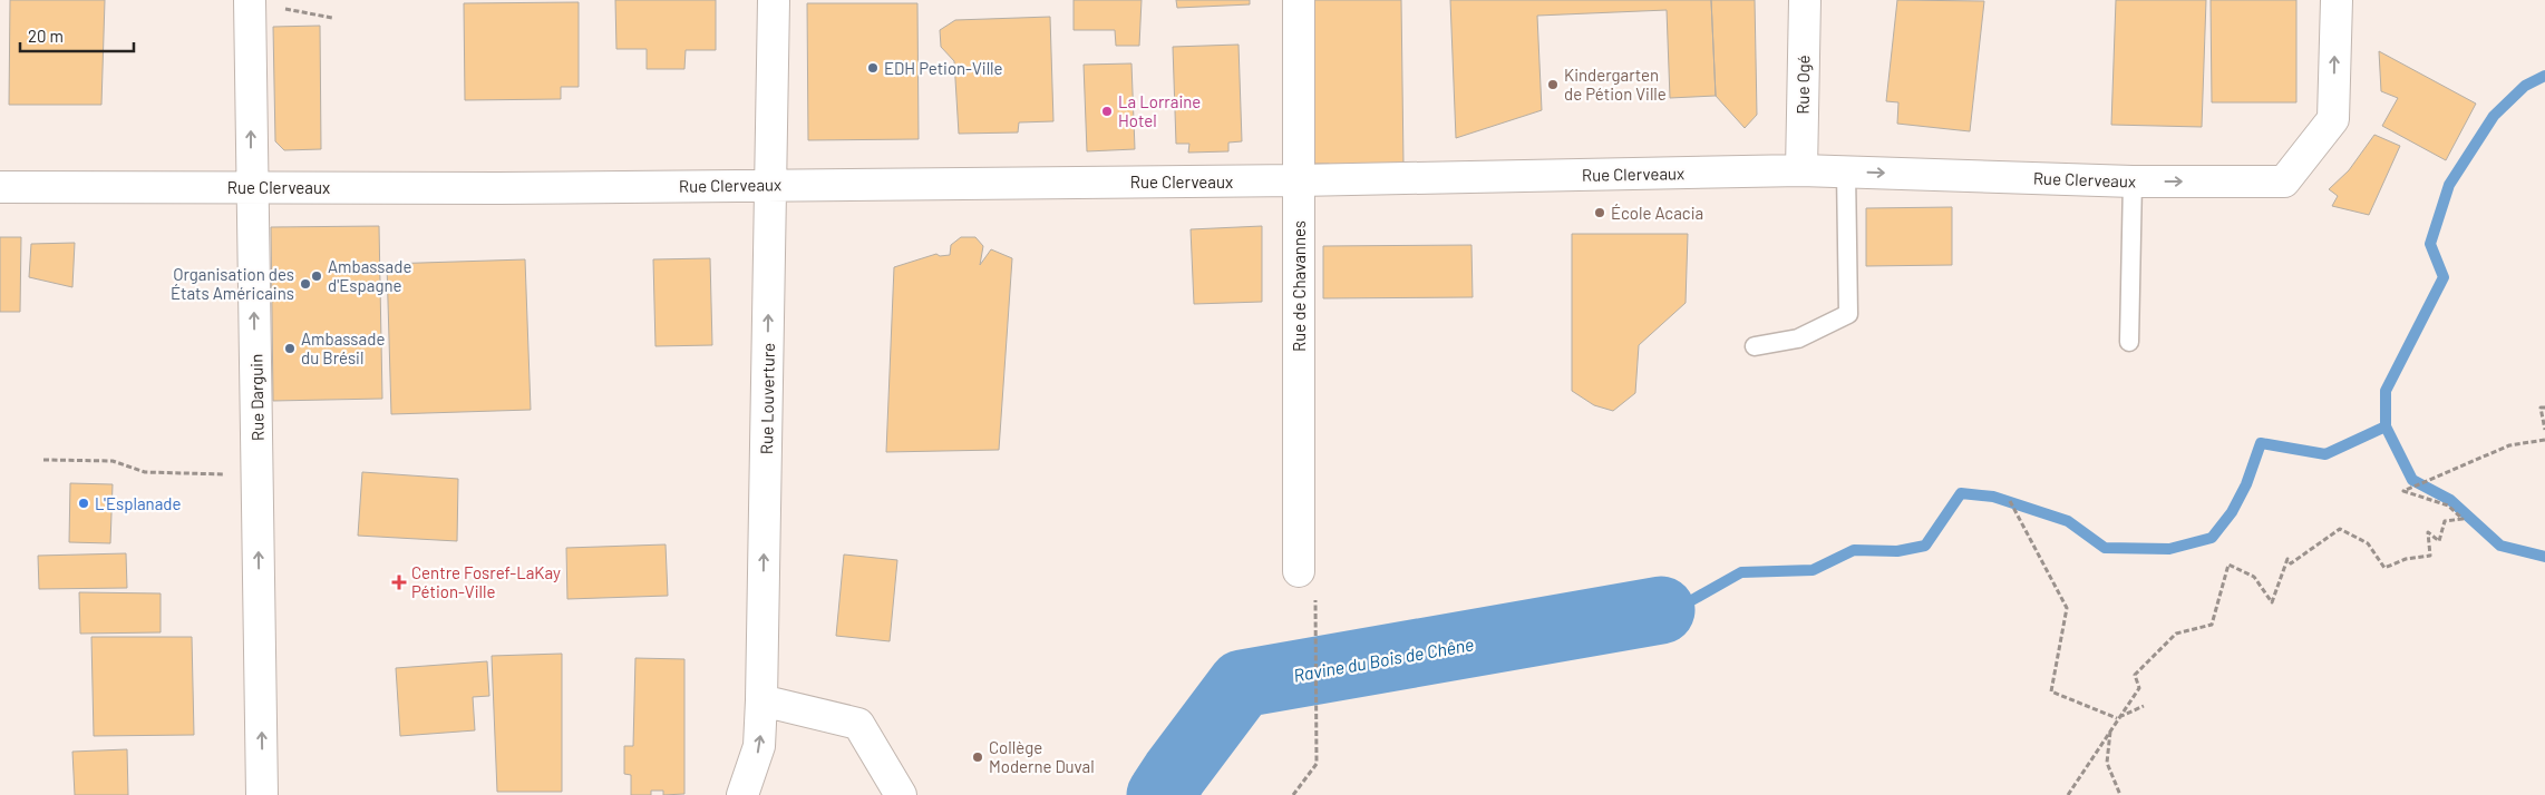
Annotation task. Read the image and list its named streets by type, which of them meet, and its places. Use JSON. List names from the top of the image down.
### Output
{
  "streets": {
    "street": [
      "Rue Ogé",
      "Rue Clerveaux",
      "Rue de Chavannes",
      "Rue Darguin",
      "Rue Louverture"
    ]
  },
  "crossings": [
    ["Rue Ogé", "Rue Clerveaux"],
    ["Rue Clerveaux", "Rue de Chavannes"],
    ["Rue Clerveaux", "Rue Darguin"],
    ["Rue Clerveaux", "Rue Louverture"]
  ],
  "one_way": ["Rue Darguin", "Rue Louverture"],
  "water": ["Ravine du Bois de Chêne"],
  "places": {
    "other": [
      "EDH Petion-Ville",
      "Kindergarten de Pétion Ville",
      "La Lorraine Hotel",
      "École Acacia",
      "Ambassade d'Espagne",
      "Organisation des États Américains",
      "Ambassade du Brésil",
      "L'Esplanade",
      "Collège Moderne Duval"
    ],
    "health": ["Centre Fosref-LaKay Pétion-Ville"]
  },
  "scale_bar": "20 m"
}
